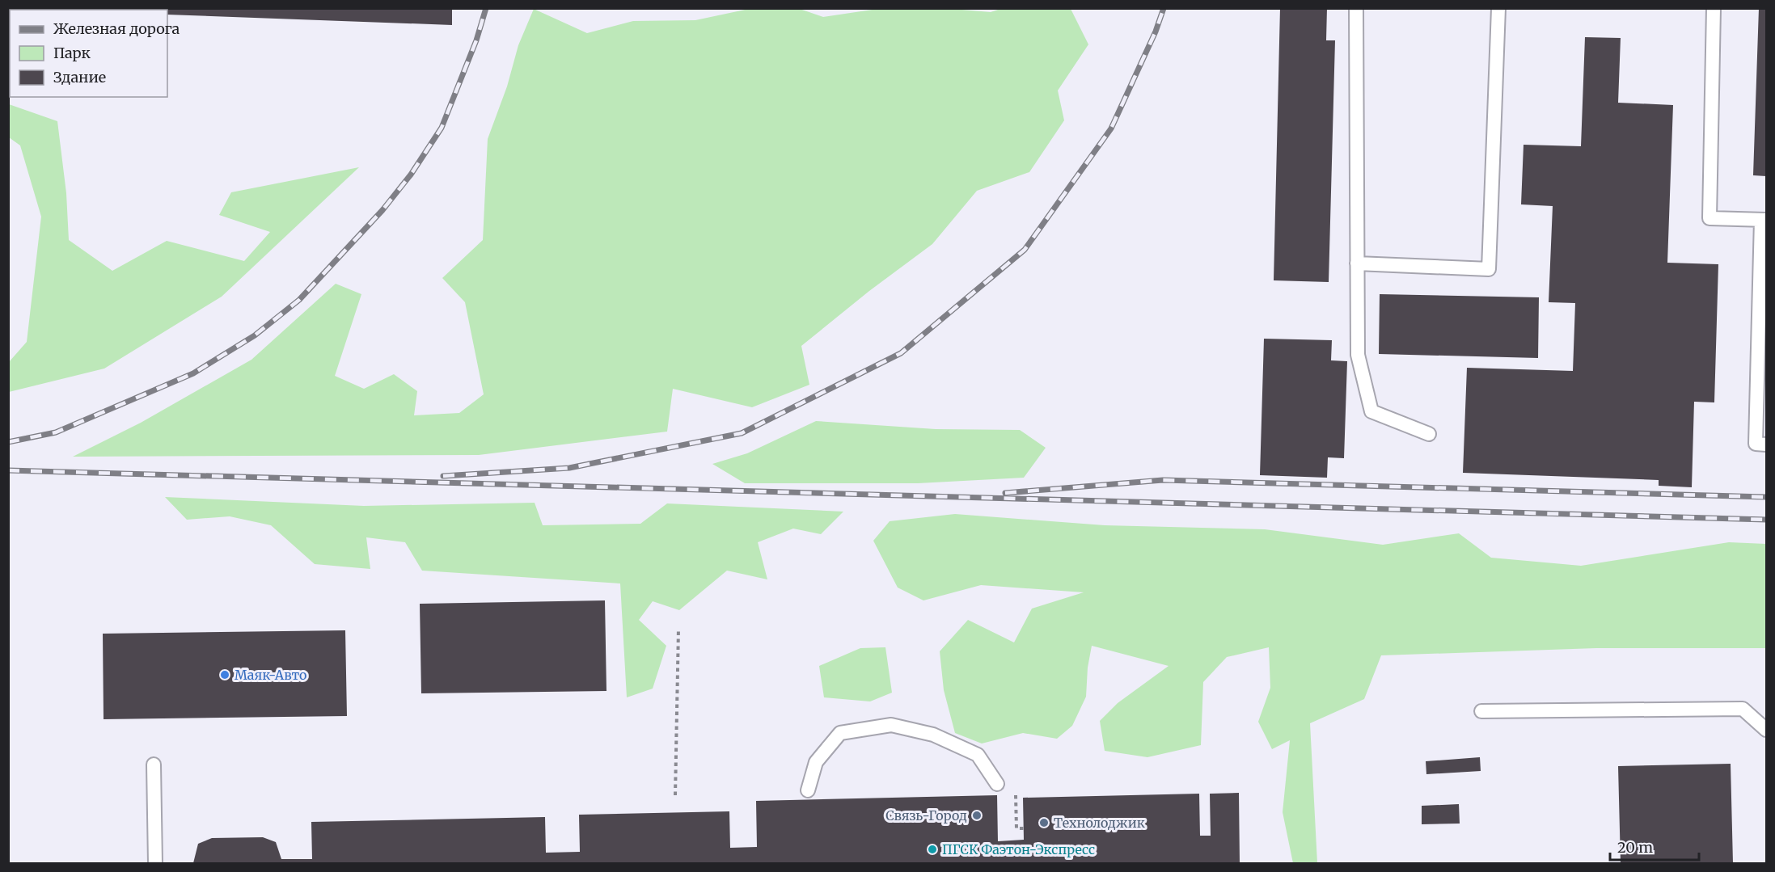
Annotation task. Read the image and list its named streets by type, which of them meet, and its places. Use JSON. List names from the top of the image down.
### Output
{
  "places": [
    "Маяк-Авто",
    "Связь-Город",
    "Технолоджик",
    "ПГСК Фаэтон-Экспресс"
  ],
  "legend": ["Железная дорога", "Парк", "Здание"],
  "scale_bar": "20 m"
}
